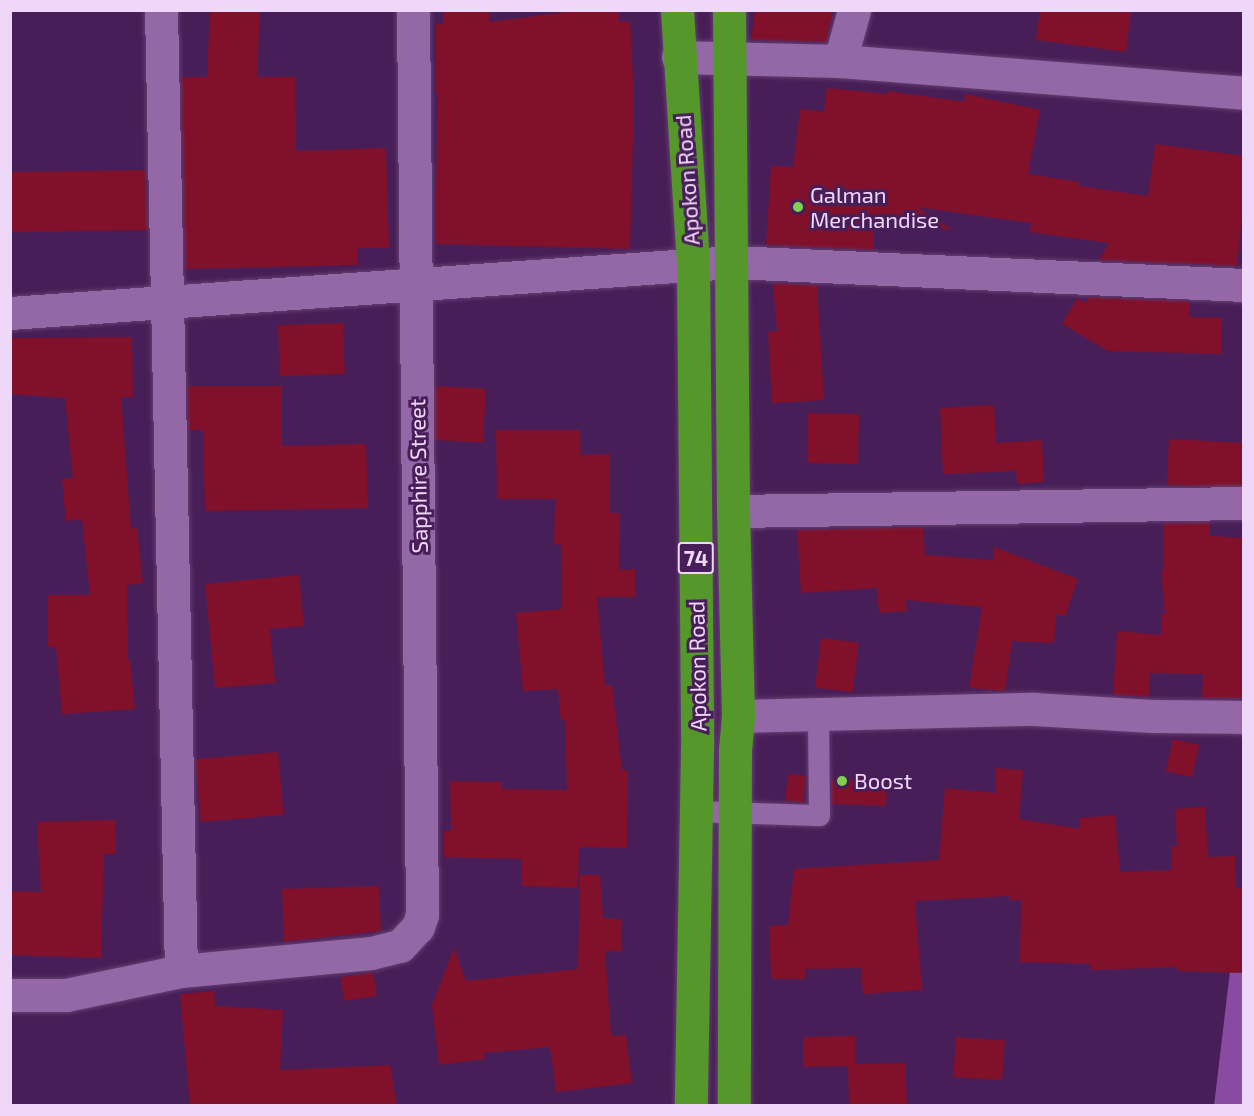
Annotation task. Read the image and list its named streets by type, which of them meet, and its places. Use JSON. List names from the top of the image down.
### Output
{
  "streets": {
    "highway": ["Apokon Road", "74"],
    "street": ["Sapphire Street"]
  },
  "places": ["Galman Merchandise", "Boost"]
}
